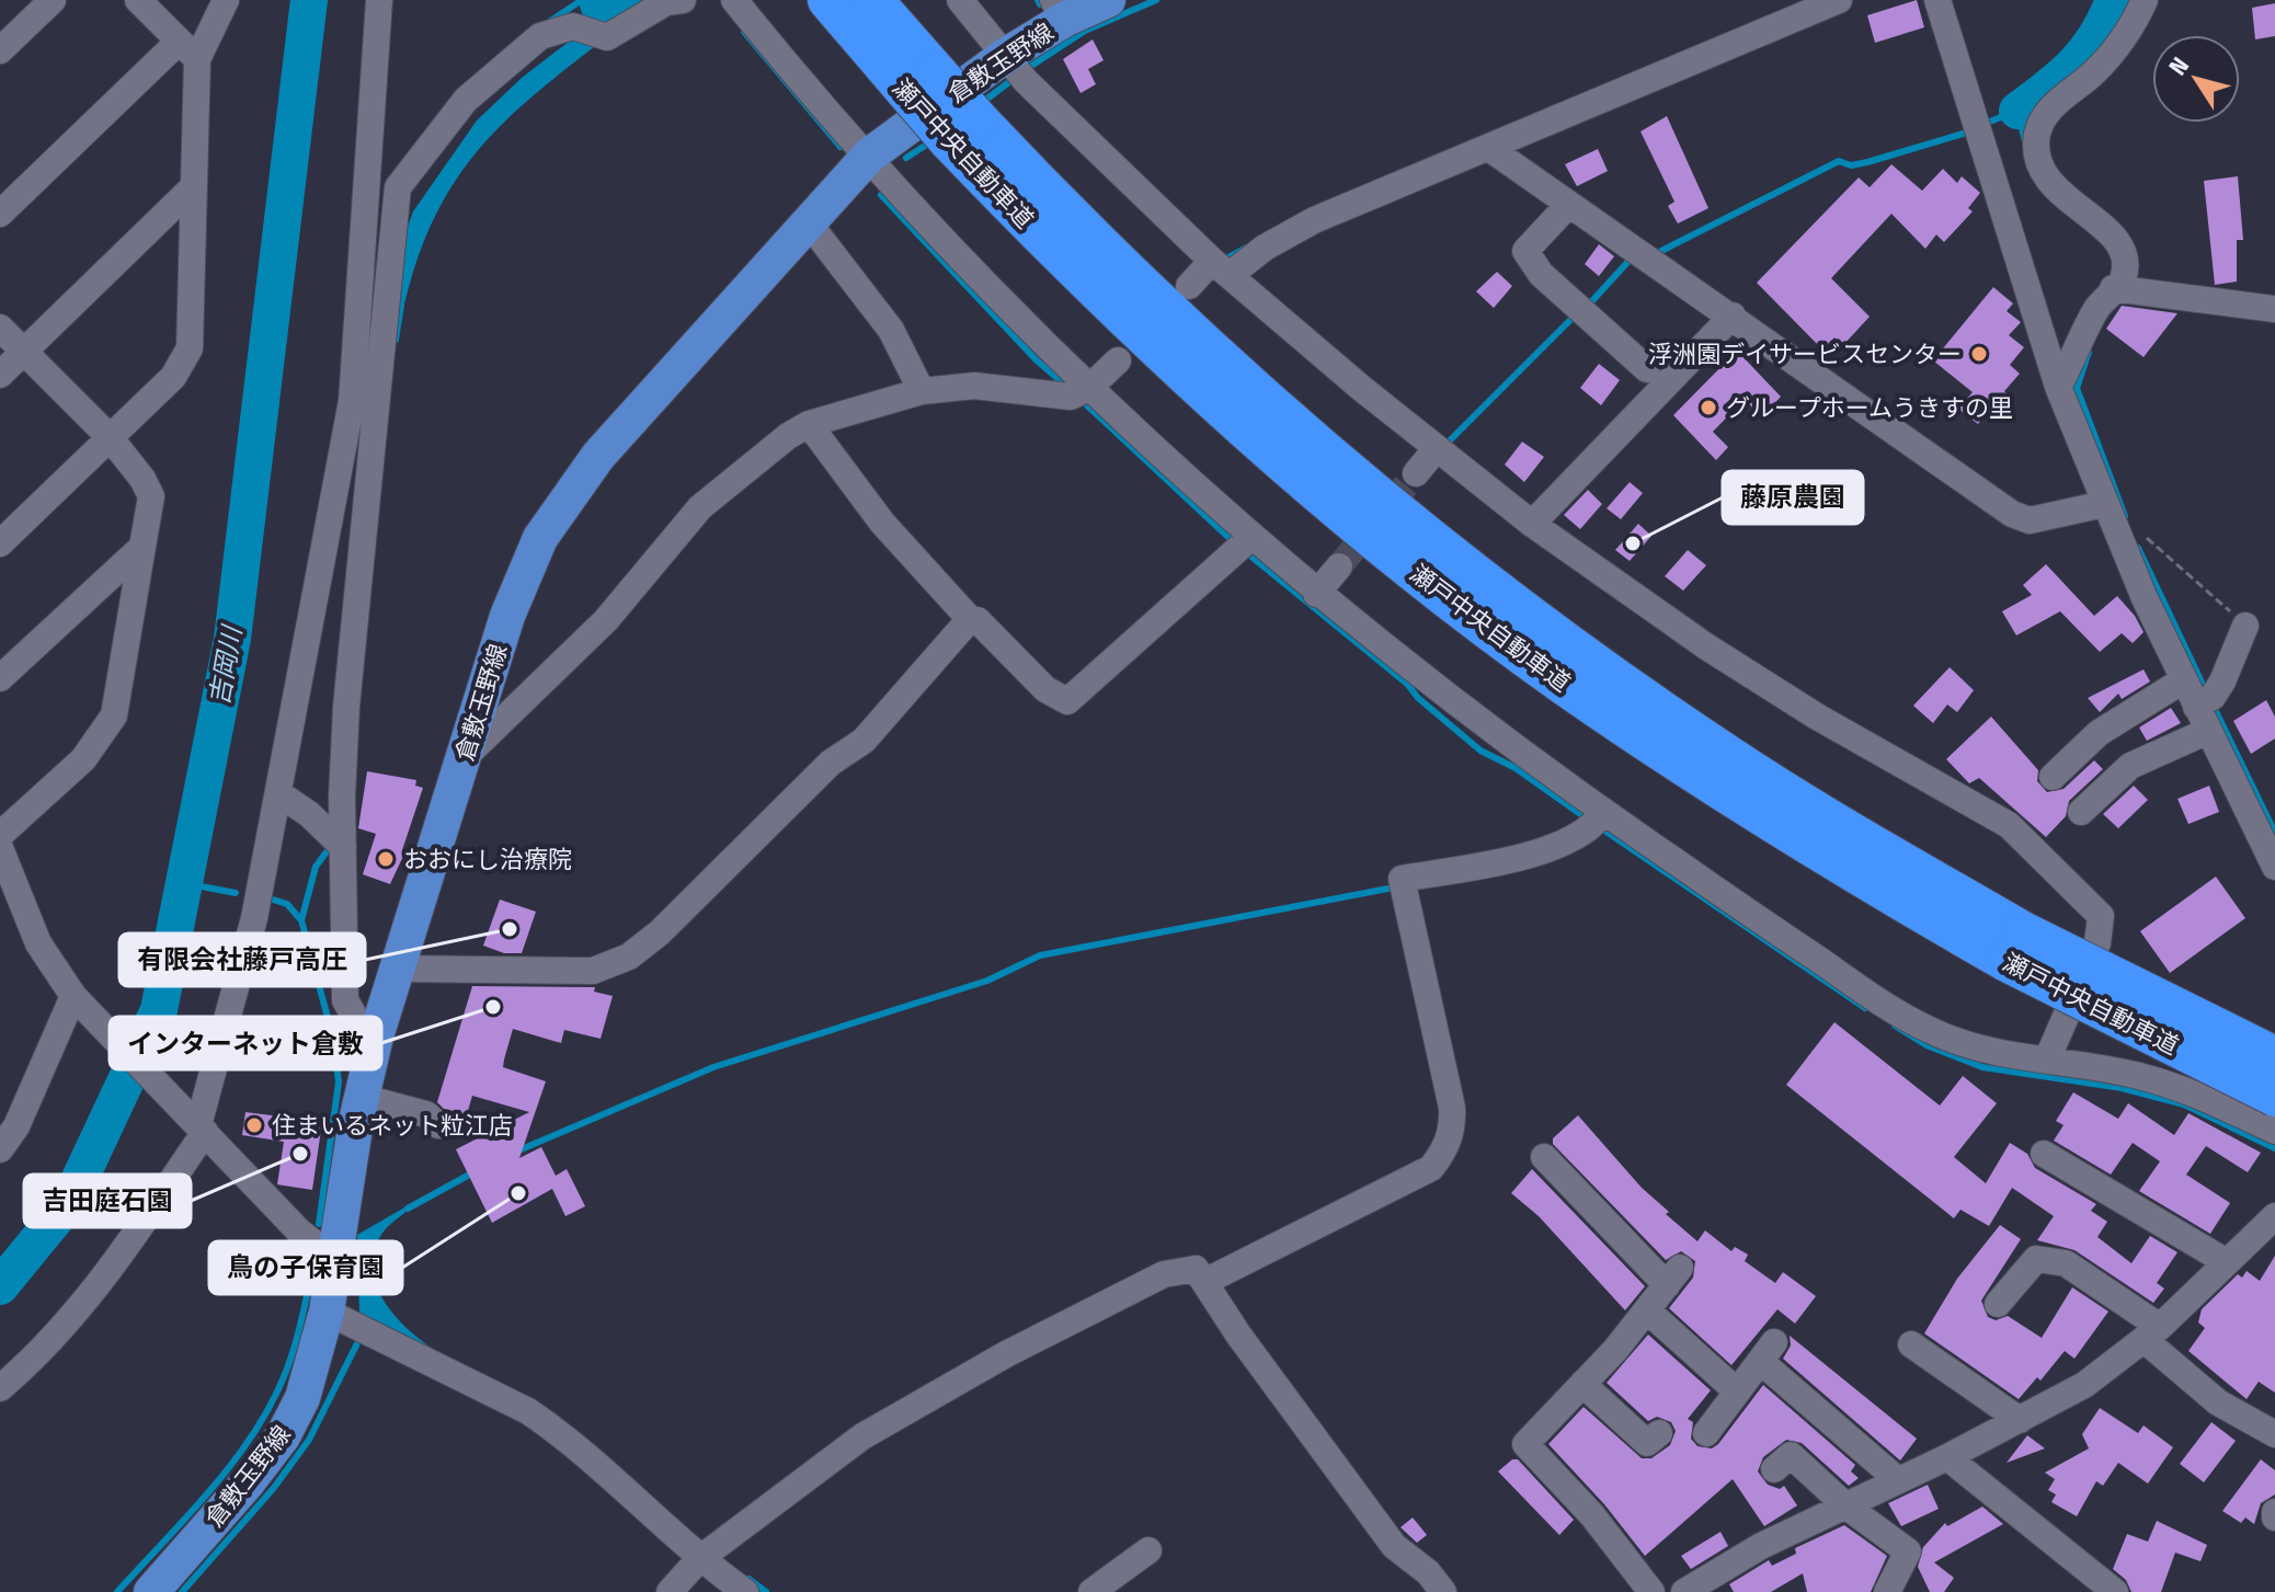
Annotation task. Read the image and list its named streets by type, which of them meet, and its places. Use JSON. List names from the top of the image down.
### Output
{
  "streets": {
    "highway": ["瀬戸中央自動車道"],
    "main road": ["倉敷玉野線"]
  },
  "water": ["吉岡川"],
  "places": [
    "浮洲園デイサービスセンター",
    "グループホームうきすの里",
    "藤原農園",
    "おおにし治療院",
    "有限会社藤戸高圧",
    "インターネット倉敷",
    "住まいるネット粒江店",
    "吉田庭石園",
    "鳥の子保育園"
  ],
  "north": "top left"
}
